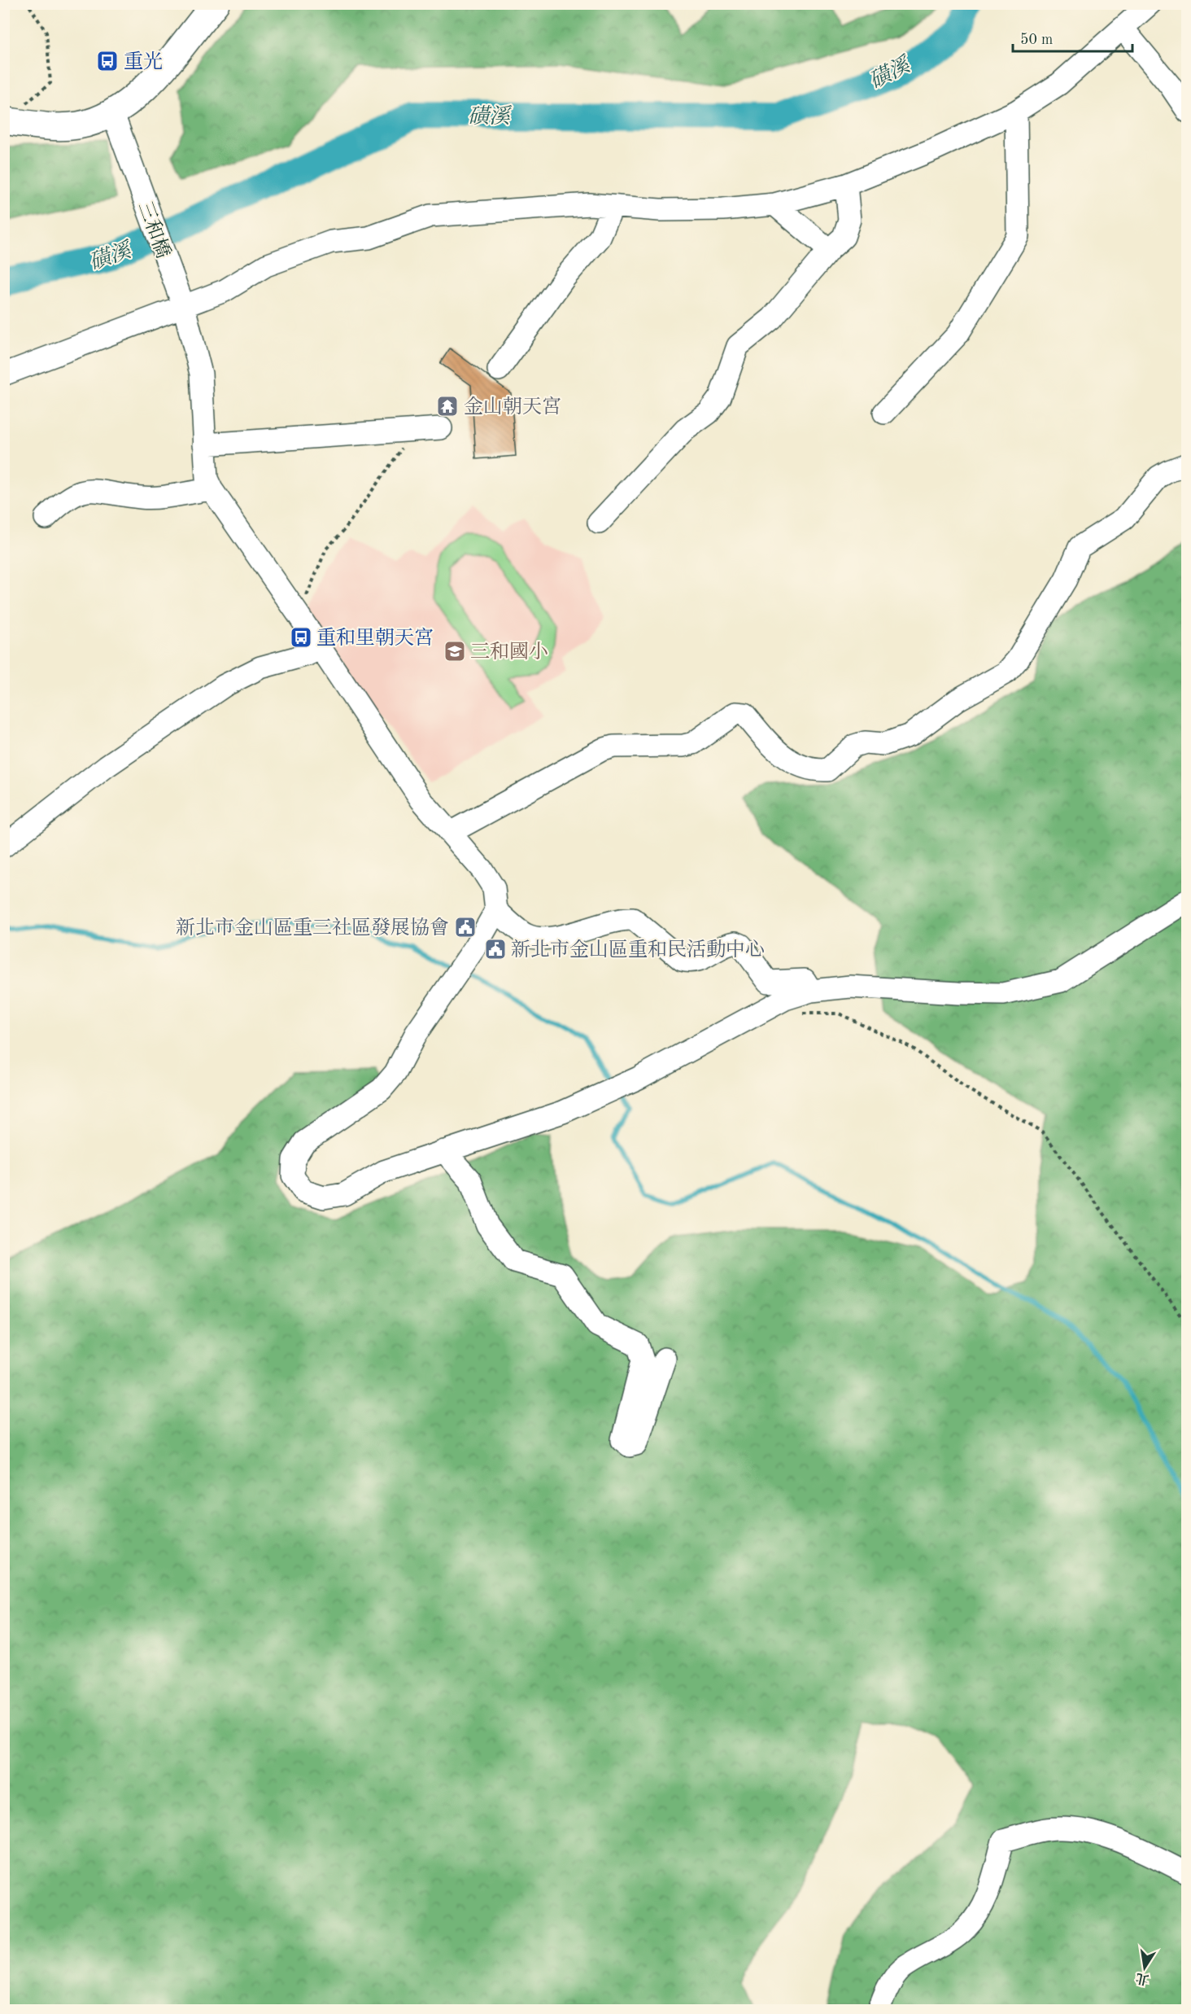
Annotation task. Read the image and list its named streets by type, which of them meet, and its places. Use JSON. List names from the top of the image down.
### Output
{
  "streets": {
    "street": ["三和橋"]
  },
  "water": ["磺溪"],
  "places": {
    "bus stop": ["重光", "重和里朝天宮"],
    "temple": ["金山朝天宮"],
    "school or university": ["三和國小"],
    "public building": ["新北市金山區重三社區發展協會", "新北市金山區重和民活動中心"]
  },
  "scale_bar": "50 m",
  "north": "bottom"
}
